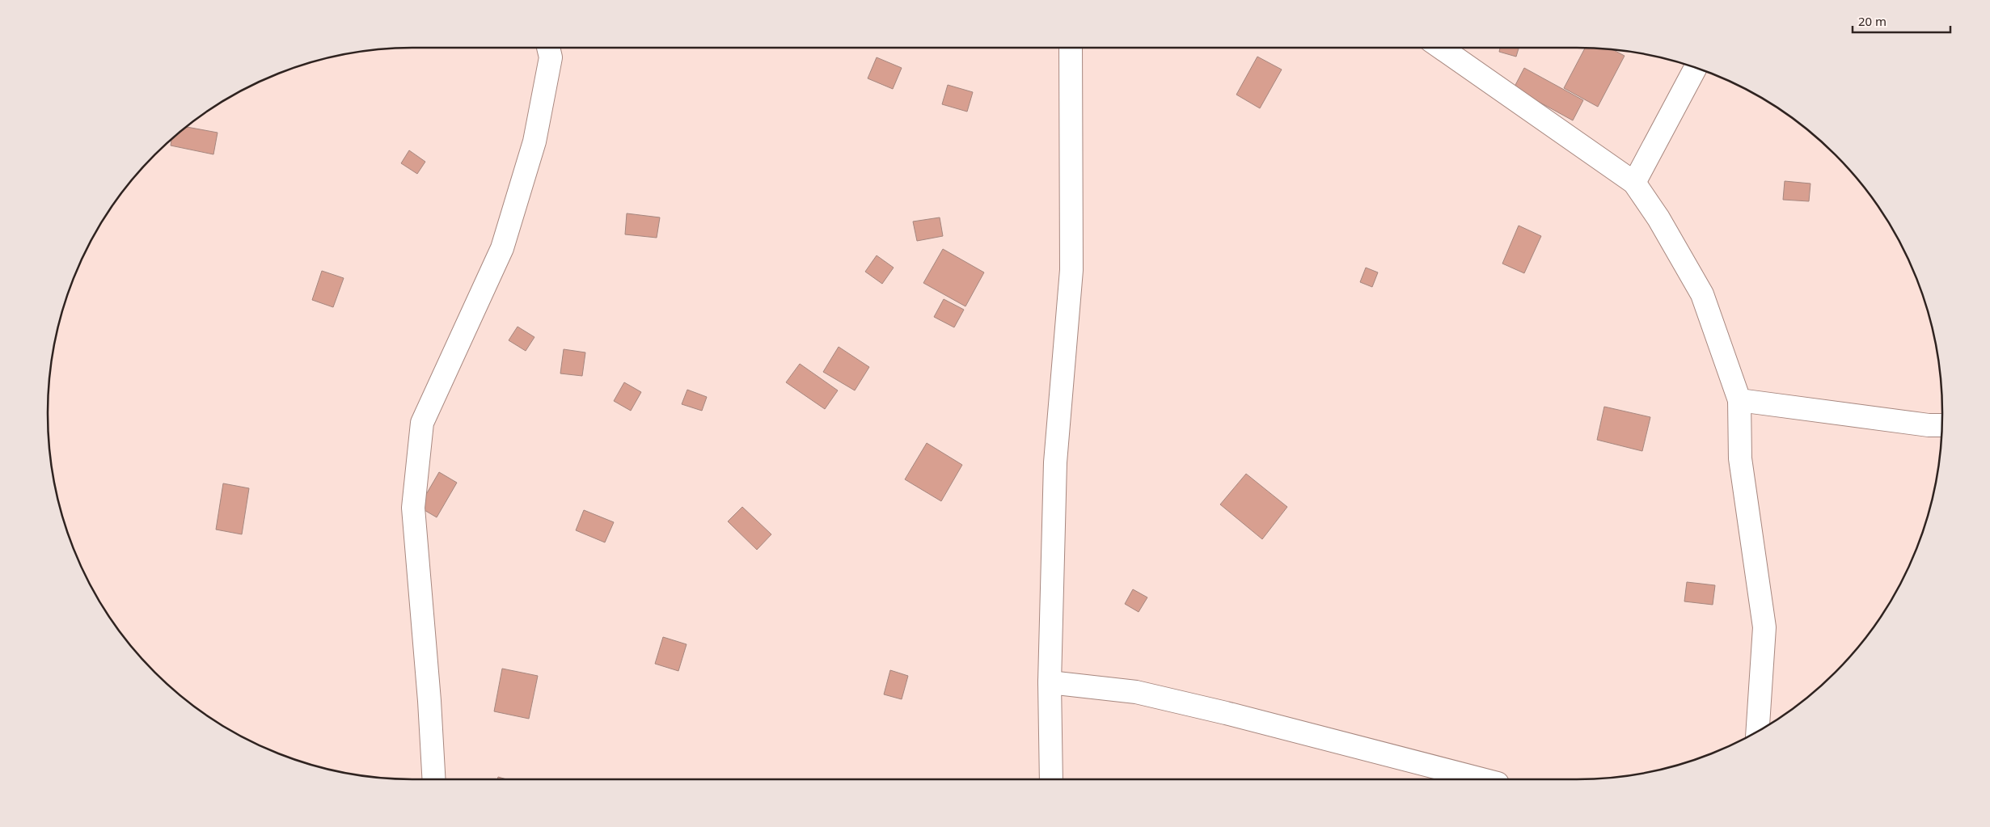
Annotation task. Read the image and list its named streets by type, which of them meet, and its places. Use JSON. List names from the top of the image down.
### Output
{
  "scale_bar": "20 m"
}
